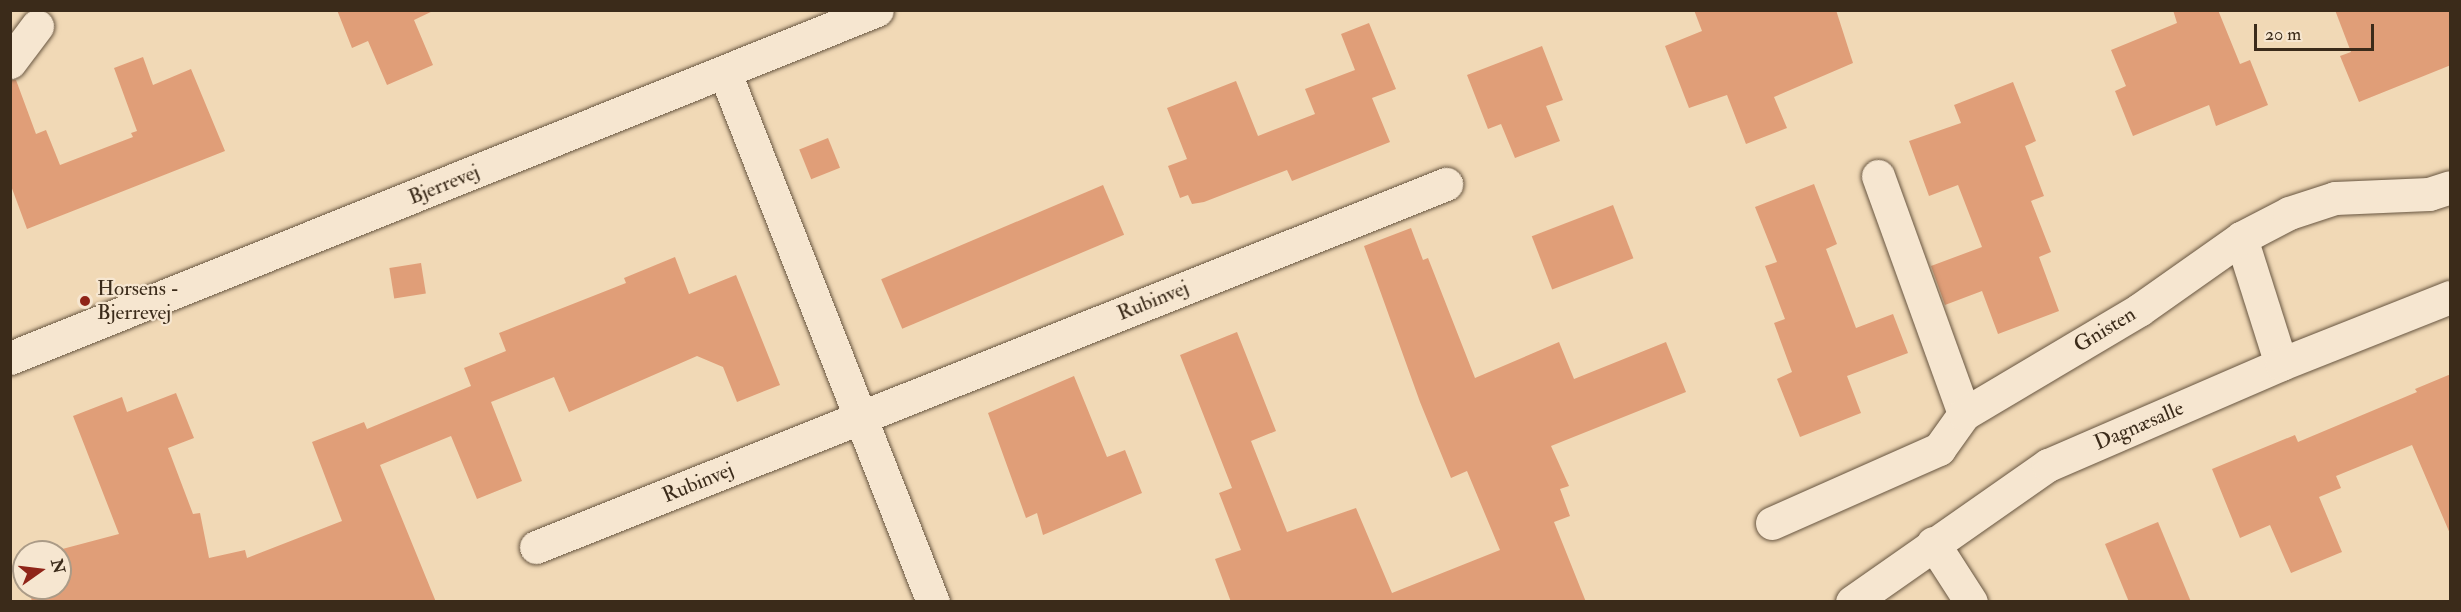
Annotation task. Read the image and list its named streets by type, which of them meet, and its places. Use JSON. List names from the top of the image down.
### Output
{
  "streets": {
    "street": [
      "Bjerrevej",
      "Rubinvej",
      "Gnisten",
      "Dagnæsalle"
    ]
  },
  "places": ["Horsens - Bjerrevej"],
  "scale_bar": "20 m",
  "north": "right"
}
